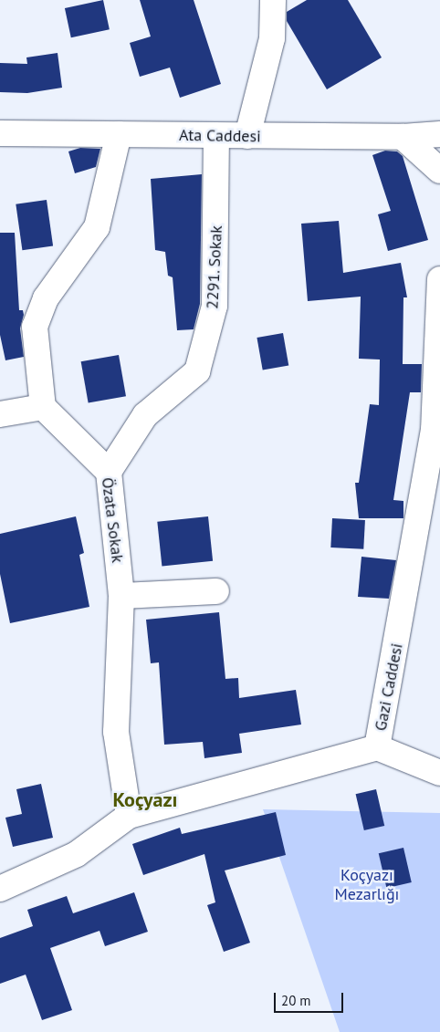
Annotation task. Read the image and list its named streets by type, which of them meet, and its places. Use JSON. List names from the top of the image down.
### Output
{
  "streets": {
    "street": [
      "Ata Caddesi",
      "2291. Sokak",
      "Özata Sokak",
      "Gazi Caddesi"
    ]
  },
  "crossings": [
    ["Ata Caddesi", "2291. Sokak"],
    ["2291. Sokak", "Özata Sokak"],
    ["Özata Sokak", "Gazi Caddesi"]
  ],
  "districts": ["Koçyazı"],
  "parks": ["Koçyazı Mezarlığı"],
  "scale_bar": "20 m"
}
